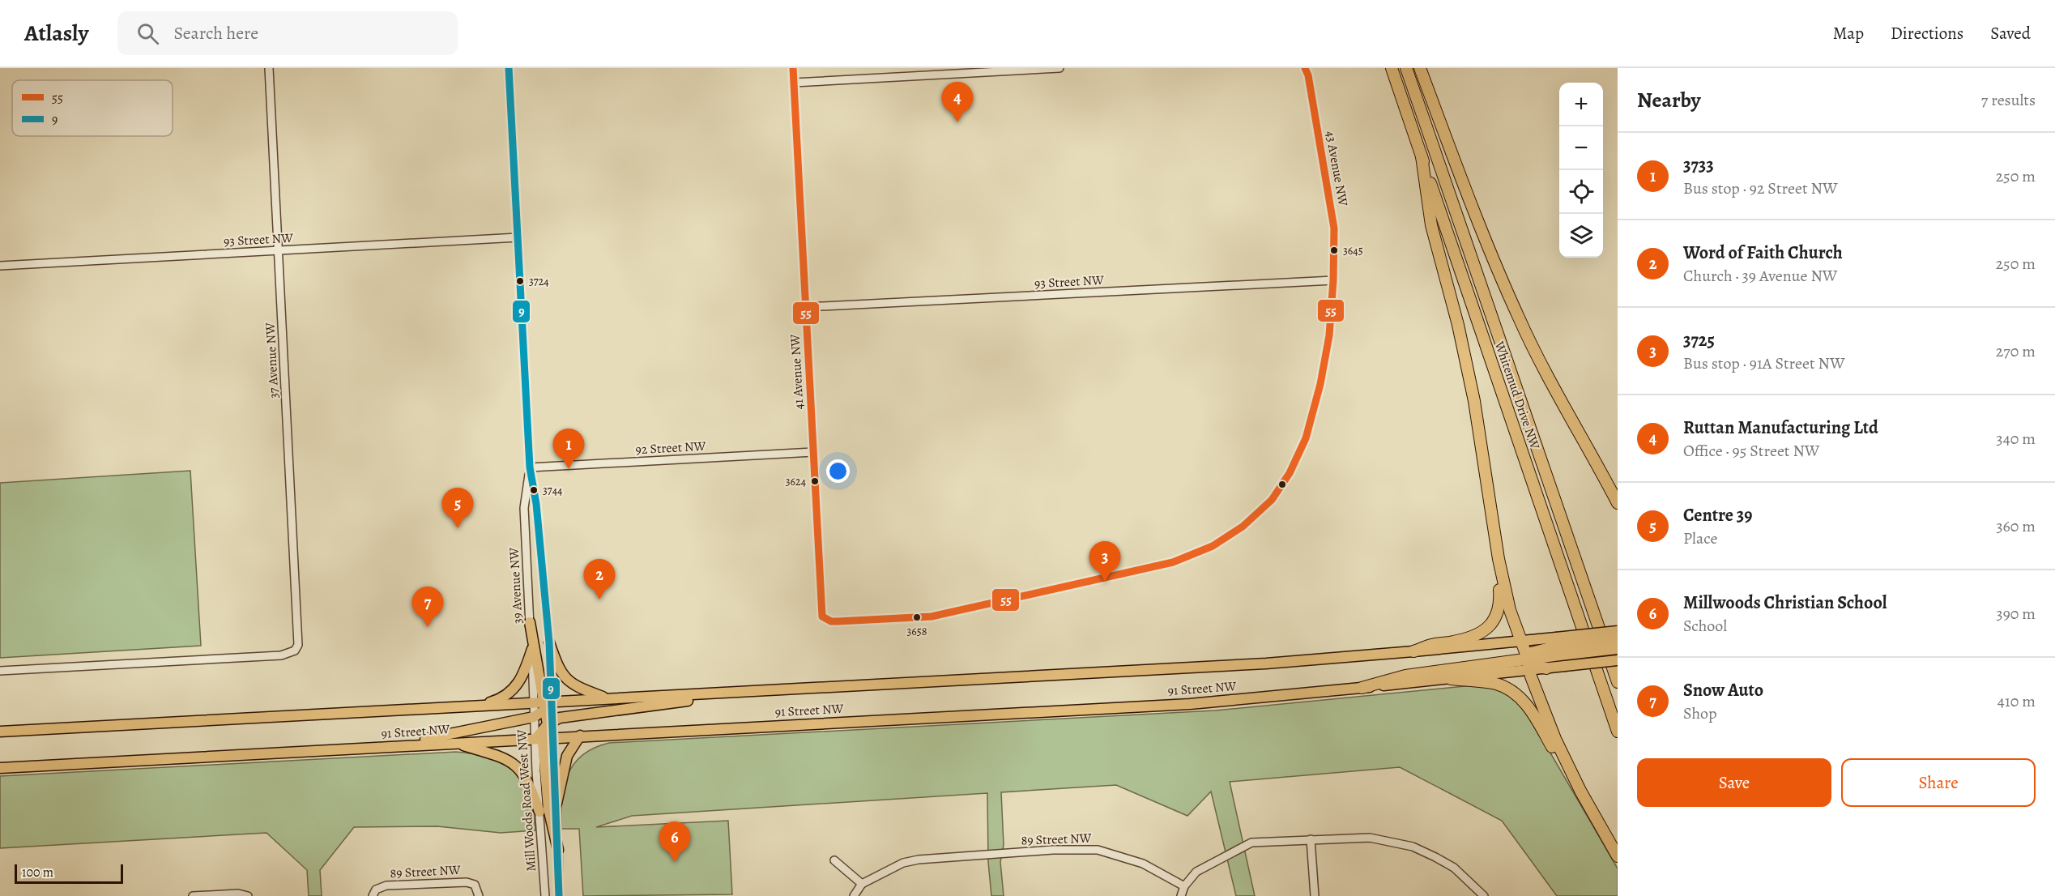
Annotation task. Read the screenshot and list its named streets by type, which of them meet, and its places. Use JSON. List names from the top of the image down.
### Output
{
  "streets": {
    "highway": ["Whitemud Drive NW"],
    "main road": ["91 Street NW"],
    "street": [
      "43 Avenue NW",
      "93 Street NW",
      "37 Avenue NW",
      "41 Avenue NW",
      "92 Street NW",
      "39 Avenue NW",
      "Mill Woods Road West NW",
      "89 Street NW"
    ]
  },
  "crossings": [
    ["43 Avenue NW", "93 Street NW"],
    ["43 Avenue NW", "41 Avenue NW"],
    ["93 Street NW", "37 Avenue NW"],
    ["93 Street NW", "41 Avenue NW"],
    ["93 Street NW", "39 Avenue NW"],
    ["41 Avenue NW", "92 Street NW"],
    ["92 Street NW", "39 Avenue NW"],
    ["39 Avenue NW", "91 Street NW"],
    ["39 Avenue NW", "Mill Woods Road West NW"],
    ["91 Street NW", "Mill Woods Road West NW"]
  ],
  "places": [
    "3645",
    "3724",
    "3624",
    "3744",
    "3658"
  ],
  "lines": ["transit line 55", "transit line 9"],
  "legend": ["55", "9"],
  "scale_bar": "100 m",
  "page": {
    "header": "Atlasly",
    "search": "Search here",
    "nav": ["Map", "Directions", "Saved"],
    "heading": ["Nearby", "7 results"],
    "pins": [
      "4",
      "1",
      "5",
      "3",
      "2",
      "7",
      "6"
    ],
    "map_buttons": ["+", "−"],
    "list": [
      {
        "mark": "1",
        "name": "3733",
        "note": "Bus stop · 92 Street NW",
        "value": "250 m"
      },
      {
        "mark": "2",
        "name": "Word of Faith Church",
        "note": "Church · 39 Avenue NW",
        "value": "250 m"
      },
      {
        "mark": "3",
        "name": "3725",
        "note": "Bus stop · 91A Street NW",
        "value": "270 m"
      },
      {
        "mark": "4",
        "name": "Ruttan Manufacturing Ltd",
        "note": "Office · 95 Street NW",
        "value": "340 m"
      },
      {
        "mark": "5",
        "name": "Centre 39",
        "note": "Place",
        "value": "360 m"
      },
      {
        "mark": "6",
        "name": "Millwoods Christian School",
        "note": "School",
        "value": "390 m"
      },
      {
        "mark": "7",
        "name": "Snow Auto",
        "note": "Shop",
        "value": "410 m"
      }
    ],
    "buttons": ["Save", "Share"],
    "scale": "100 m"
  }
}
